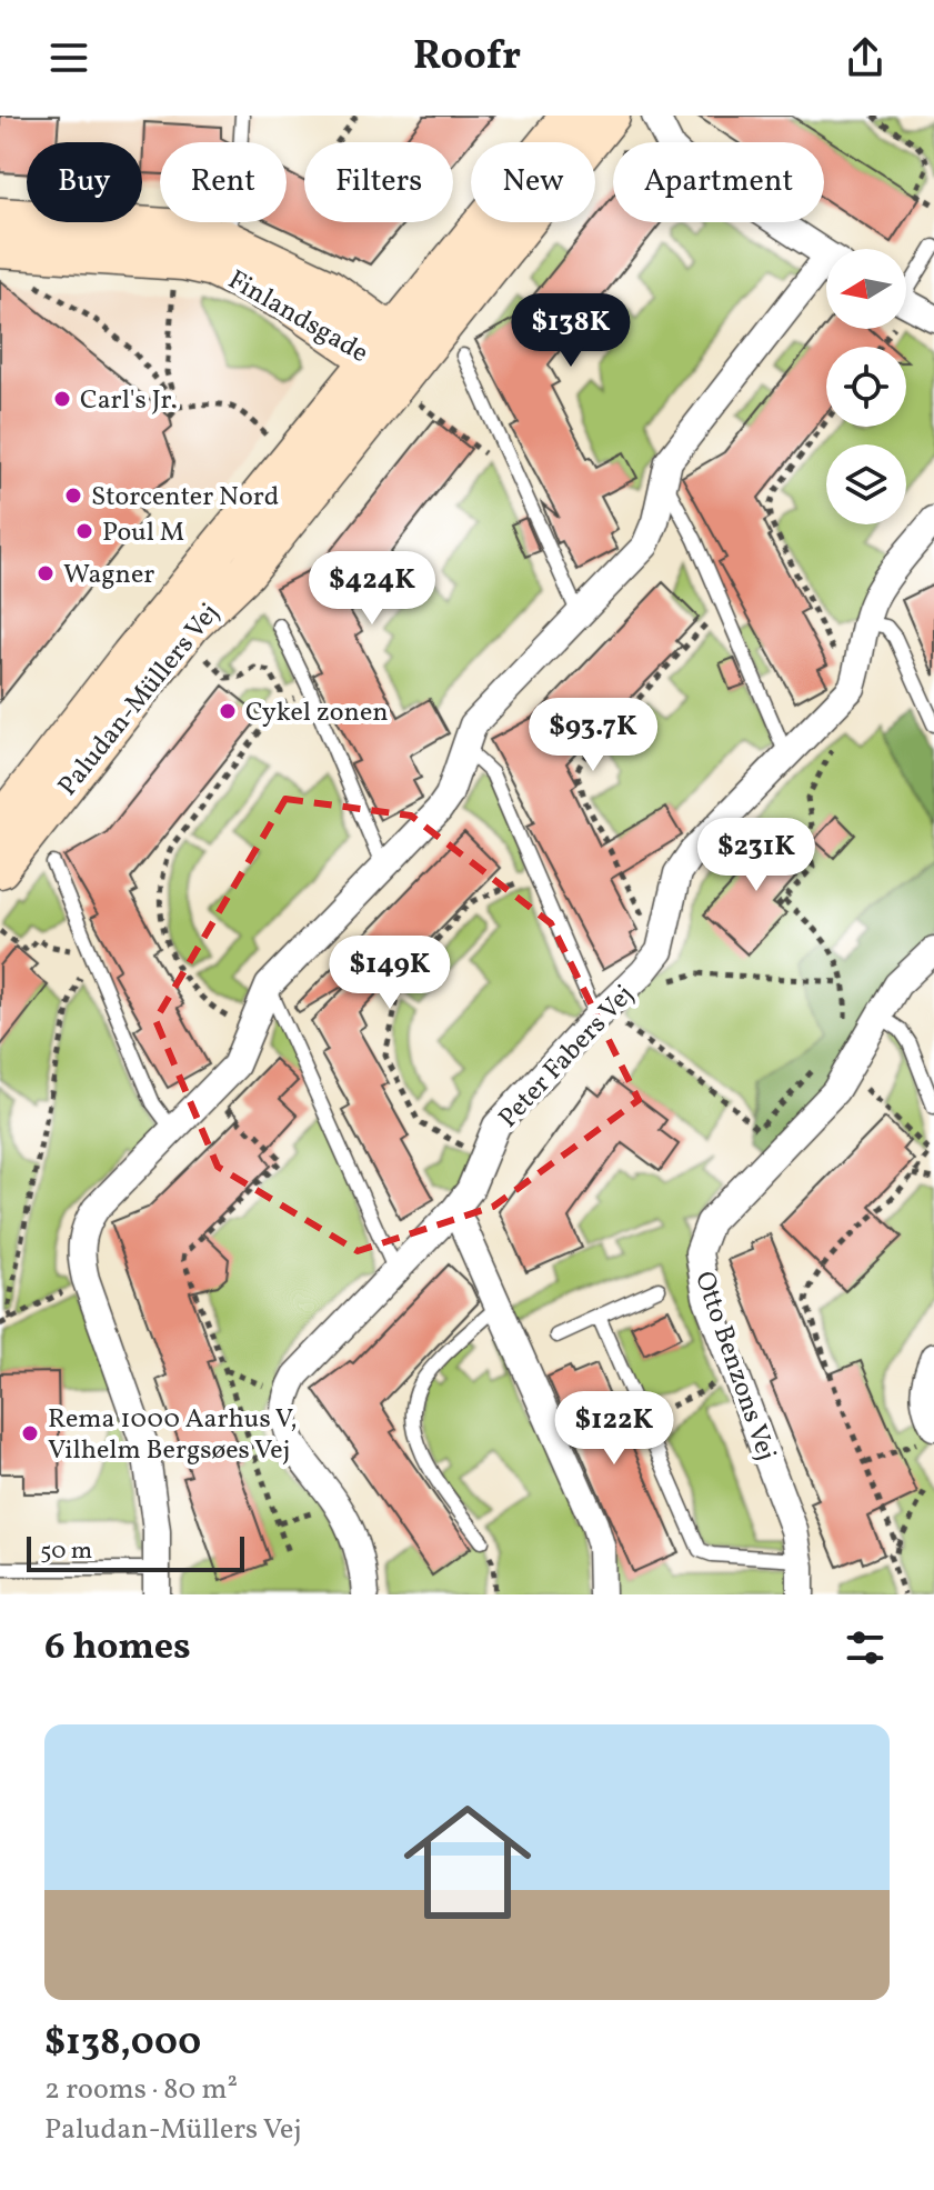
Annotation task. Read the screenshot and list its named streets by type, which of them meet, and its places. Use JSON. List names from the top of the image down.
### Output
{
  "streets": {
    "street": [
      "Finlandsgade",
      "Paludan-Müllers Vej",
      "Peter Fabers Vej",
      "Otto Benzons Vej"
    ]
  },
  "crossings": [
    ["Finlandsgade", "Paludan-Müllers Vej"]
  ],
  "places": [
    "Carl's Jr.",
    "Storcenter Nord",
    "Poul M",
    "Wagner",
    "Cykel zonen",
    "Rema 1000 Aarhus V, Vilhelm Bergsøes Vej"
  ],
  "scale_bar": "50 m",
  "north": "left",
  "page": {
    "header": "Roofr",
    "chip": [
      "Buy",
      "Rent",
      "Filters",
      "New",
      "Apartment"
    ],
    "price": [
      "$138K",
      "$424K",
      "$93.7K",
      "$231K",
      "$149K",
      "$122K"
    ],
    "scale": "50 m",
    "heading": "6 homes",
    "list": [
      {
        "name": "$138,000",
        "note": "2 rooms · 80 m² · Paludan-Müllers Vej"
      }
    ]
  }
}
